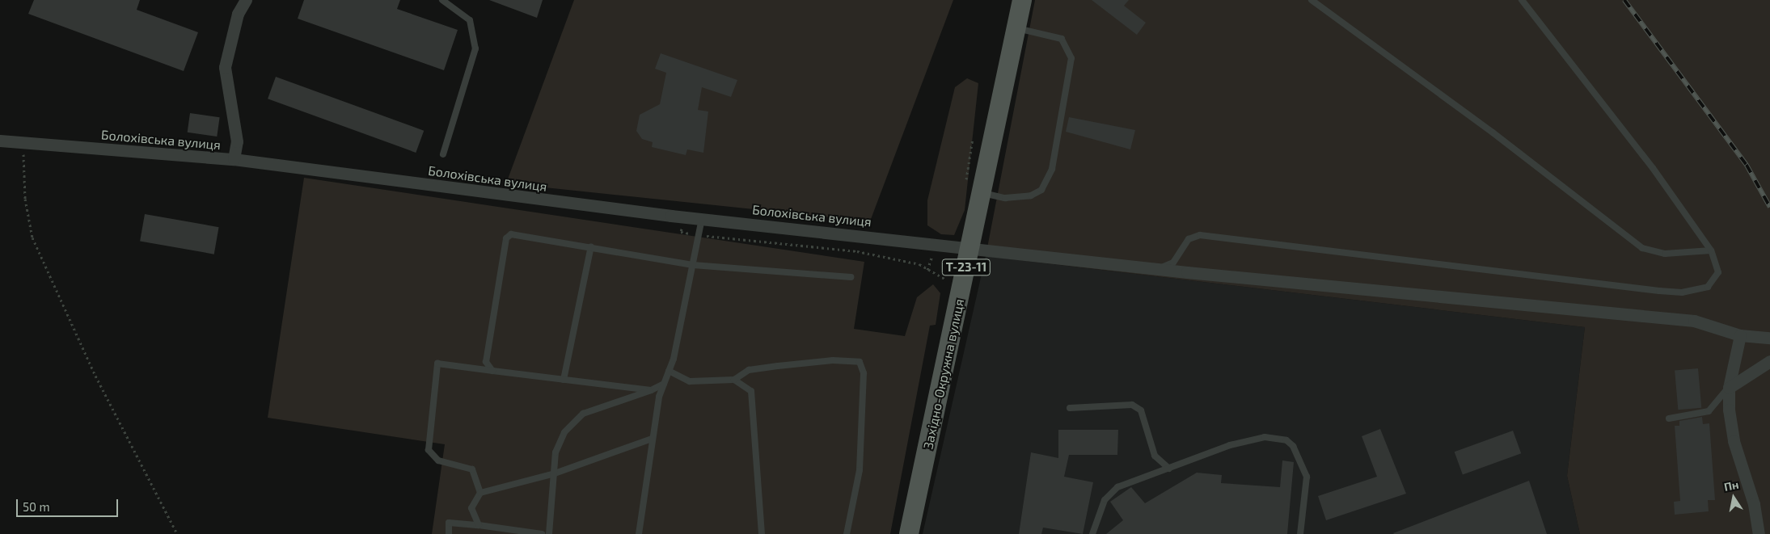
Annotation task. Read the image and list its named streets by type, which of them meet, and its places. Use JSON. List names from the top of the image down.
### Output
{
  "streets": {
    "main road": ["Т-23-11", "Західно-Окружна вулиця"],
    "street": ["Болохівська вулиця"]
  },
  "crossings": [
    ["Болохівська вулиця", "Т-23-11"],
    ["Болохівська вулиця", "Західно-Окружна вулиця"],
    ["Т-23-11", "Західно-Окружна вулиця"]
  ],
  "scale_bar": "50 m",
  "north": "top"
}
